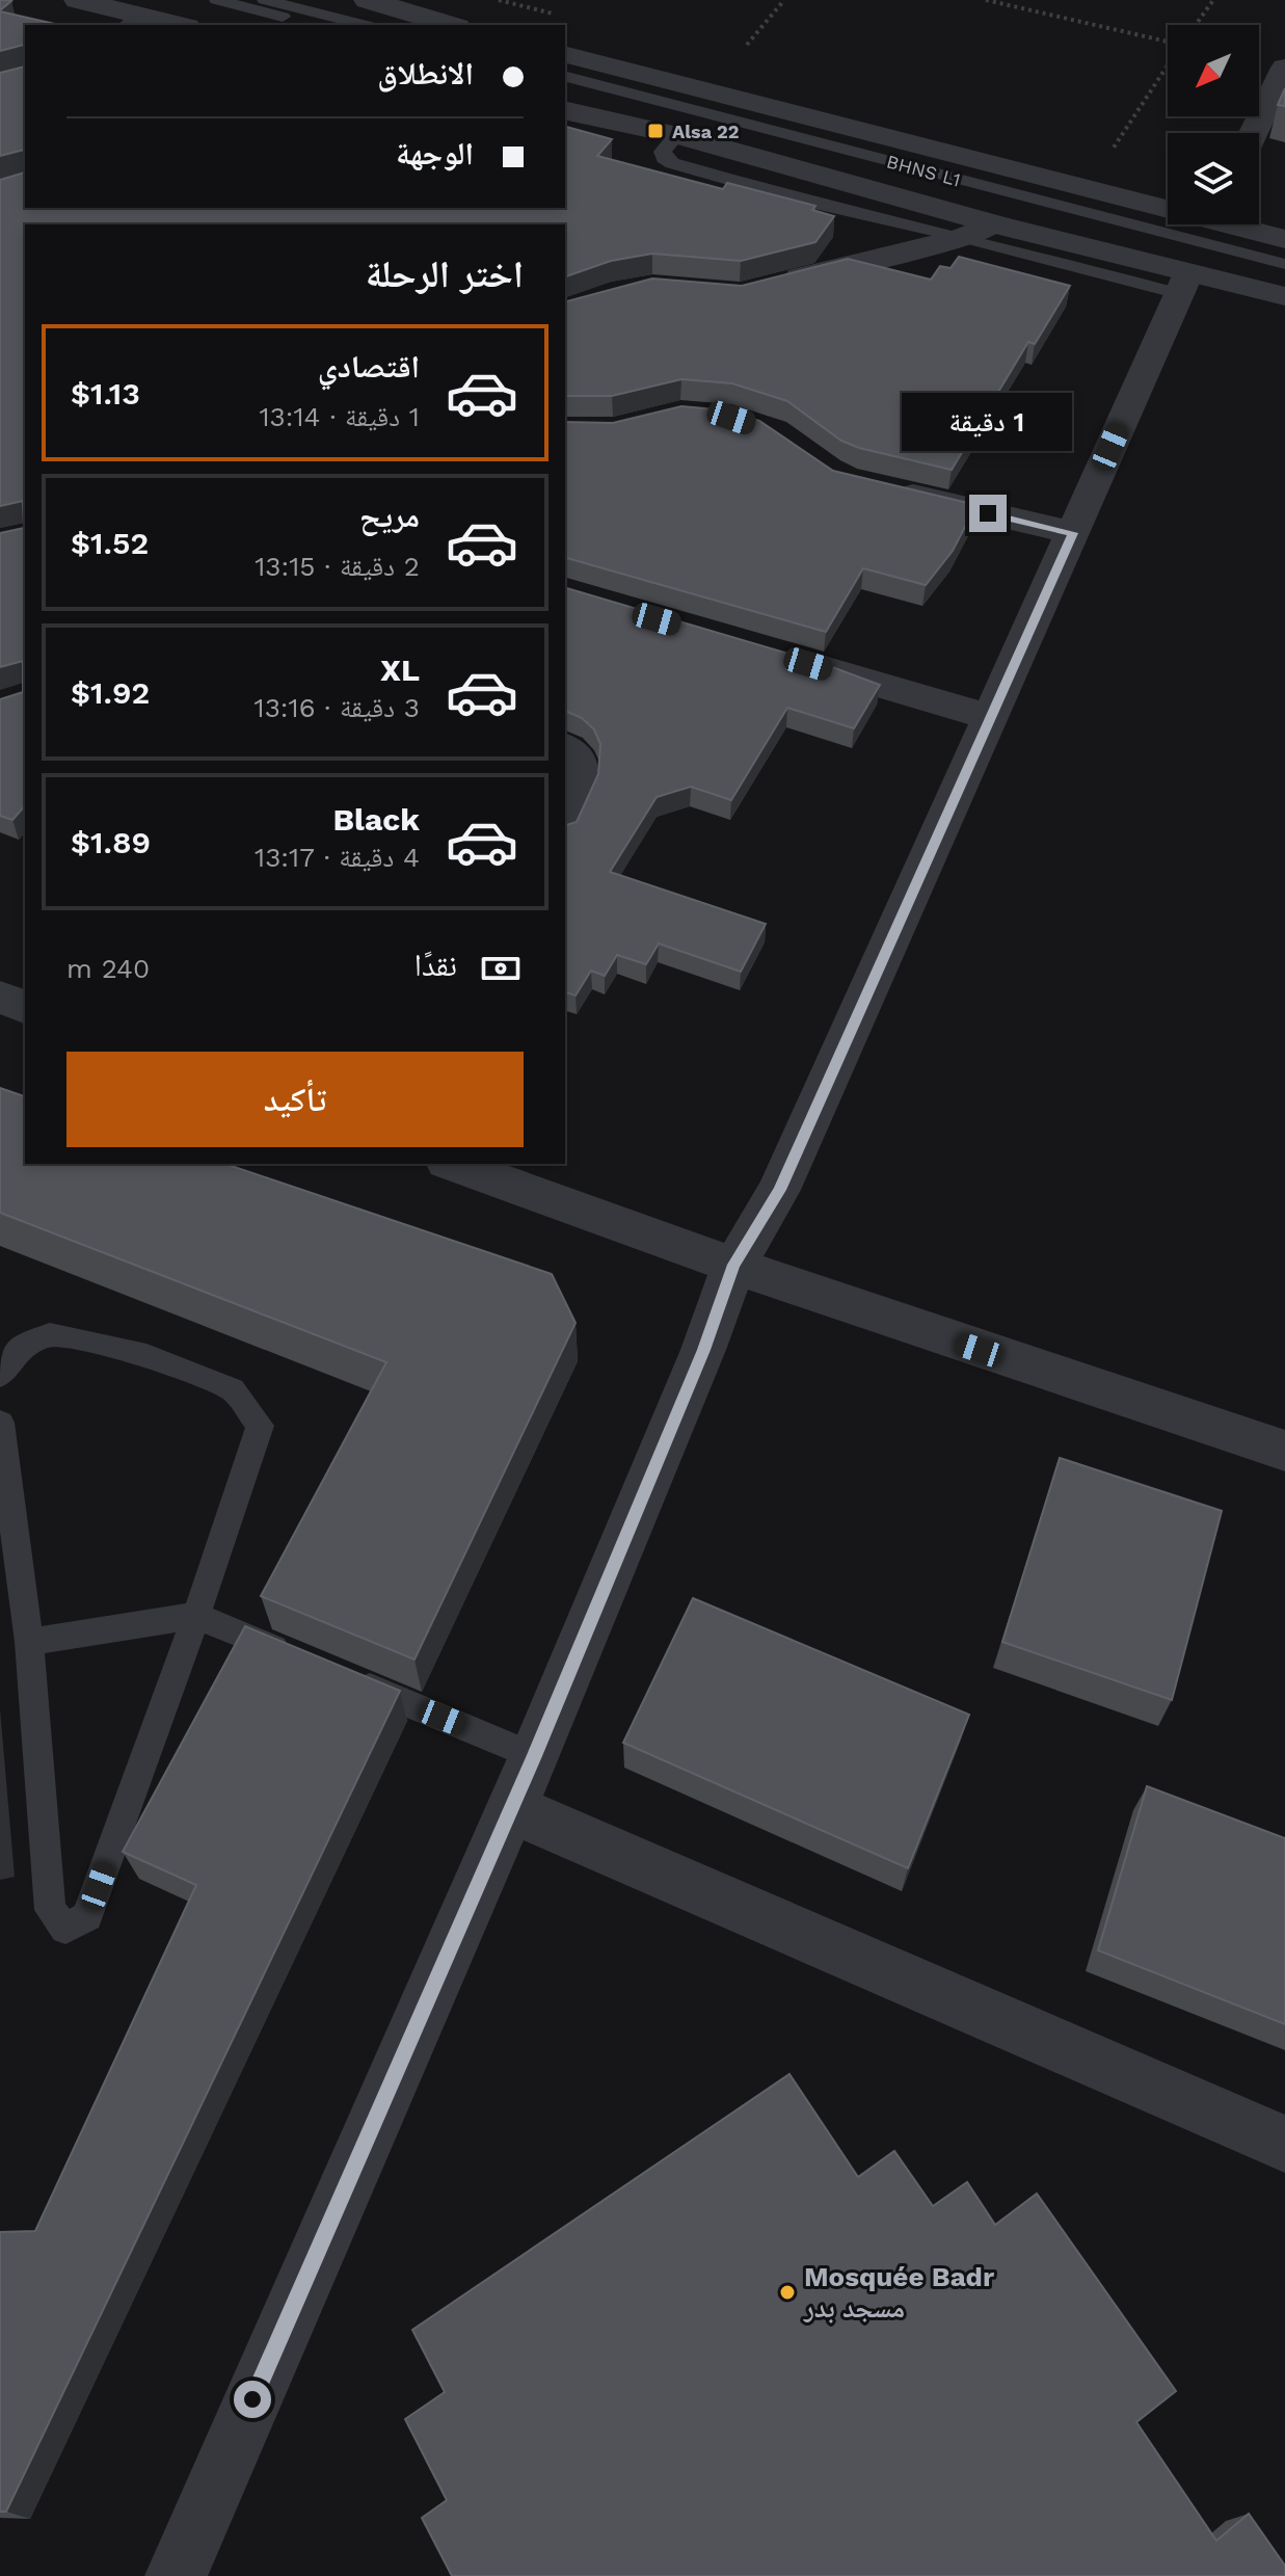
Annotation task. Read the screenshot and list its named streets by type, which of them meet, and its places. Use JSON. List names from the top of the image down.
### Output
{
  "streets": {
    "lane": ["BHNS L1"]
  },
  "places": {
    "transit": ["Alsa 22"],
    "other": ["Mosquée Badr مسجد بدر"]
  },
  "north": "bottom left",
  "page": {
    "banner": ["الانطلاق", "الوجهة"],
    "heading": "اختر الرحلة",
    "list": [
      {
        "name": "اقتصادي",
        "note": "1 دقيقة · 13:14",
        "value": "$1.13"
      },
      {
        "name": "مريح",
        "note": "2 دقيقة · 13:15",
        "value": "$1.52"
      },
      {
        "name": "XL",
        "note": "3 دقيقة · 13:16",
        "value": "$1.92"
      },
      {
        "name": "Black",
        "note": "4 دقيقة · 13:17",
        "value": "$1.89"
      }
    ],
    "bubble": "1 دقيقة",
    "pay": ["نقدًا", "240 m"],
    "buttons": "تأكيد"
  }
}
